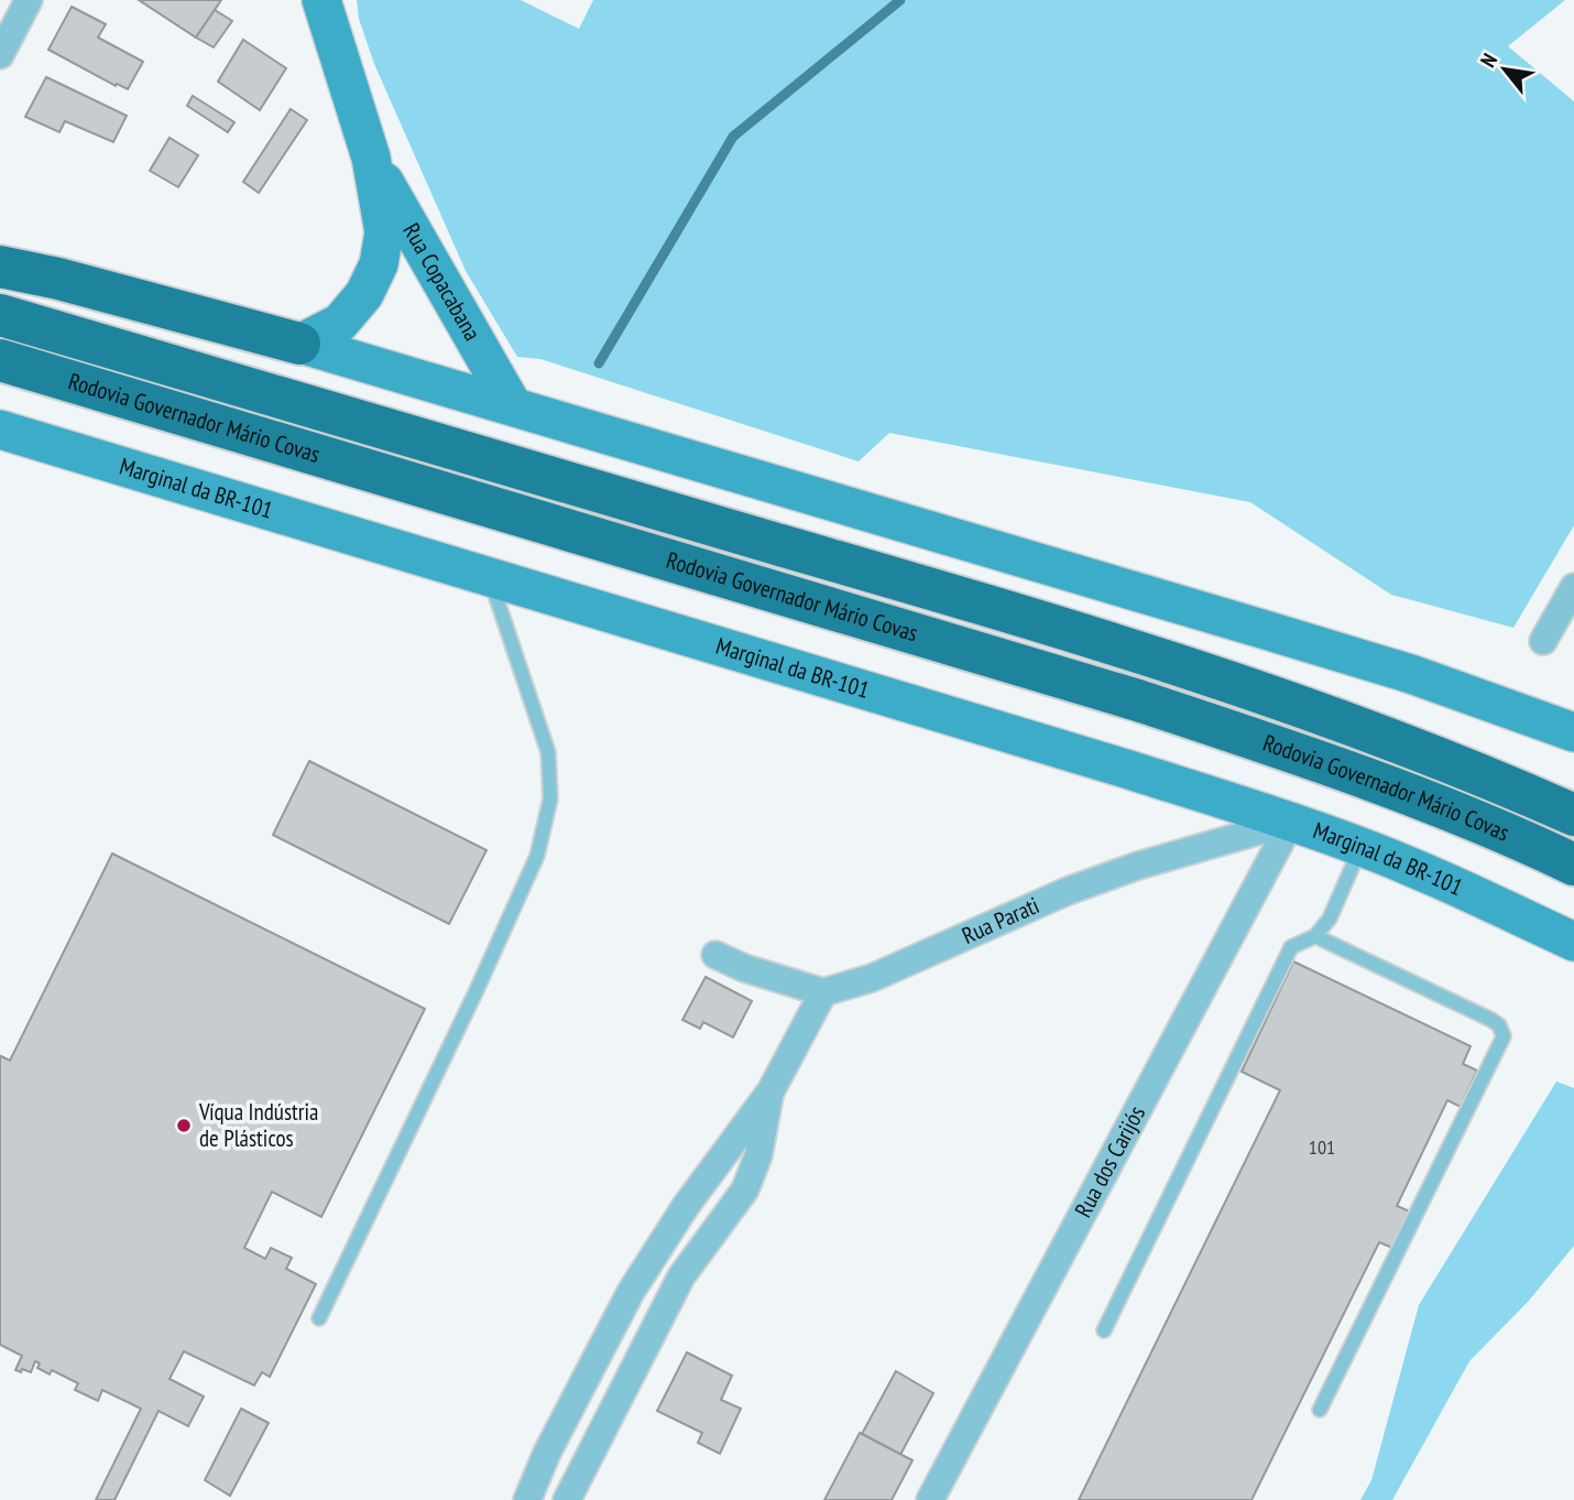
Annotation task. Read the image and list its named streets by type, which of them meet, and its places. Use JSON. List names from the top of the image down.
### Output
{
  "streets": {
    "highway": ["Rodovia Governador Mário Covas"],
    "main road": ["Rua Copacabana", "Marginal da BR-101"],
    "street": ["Rua Parati", "Rua dos Carijós"]
  },
  "crossings": [
    ["Marginal da BR-101", "Rua Parati"],
    ["Marginal da BR-101", "Rua dos Carijós"],
    ["Rua Parati", "Rua dos Carijós"]
  ],
  "places": ["Víqua Indústria de Plásticos"],
  "house_numbers": ["101"],
  "north": "top left"
}
